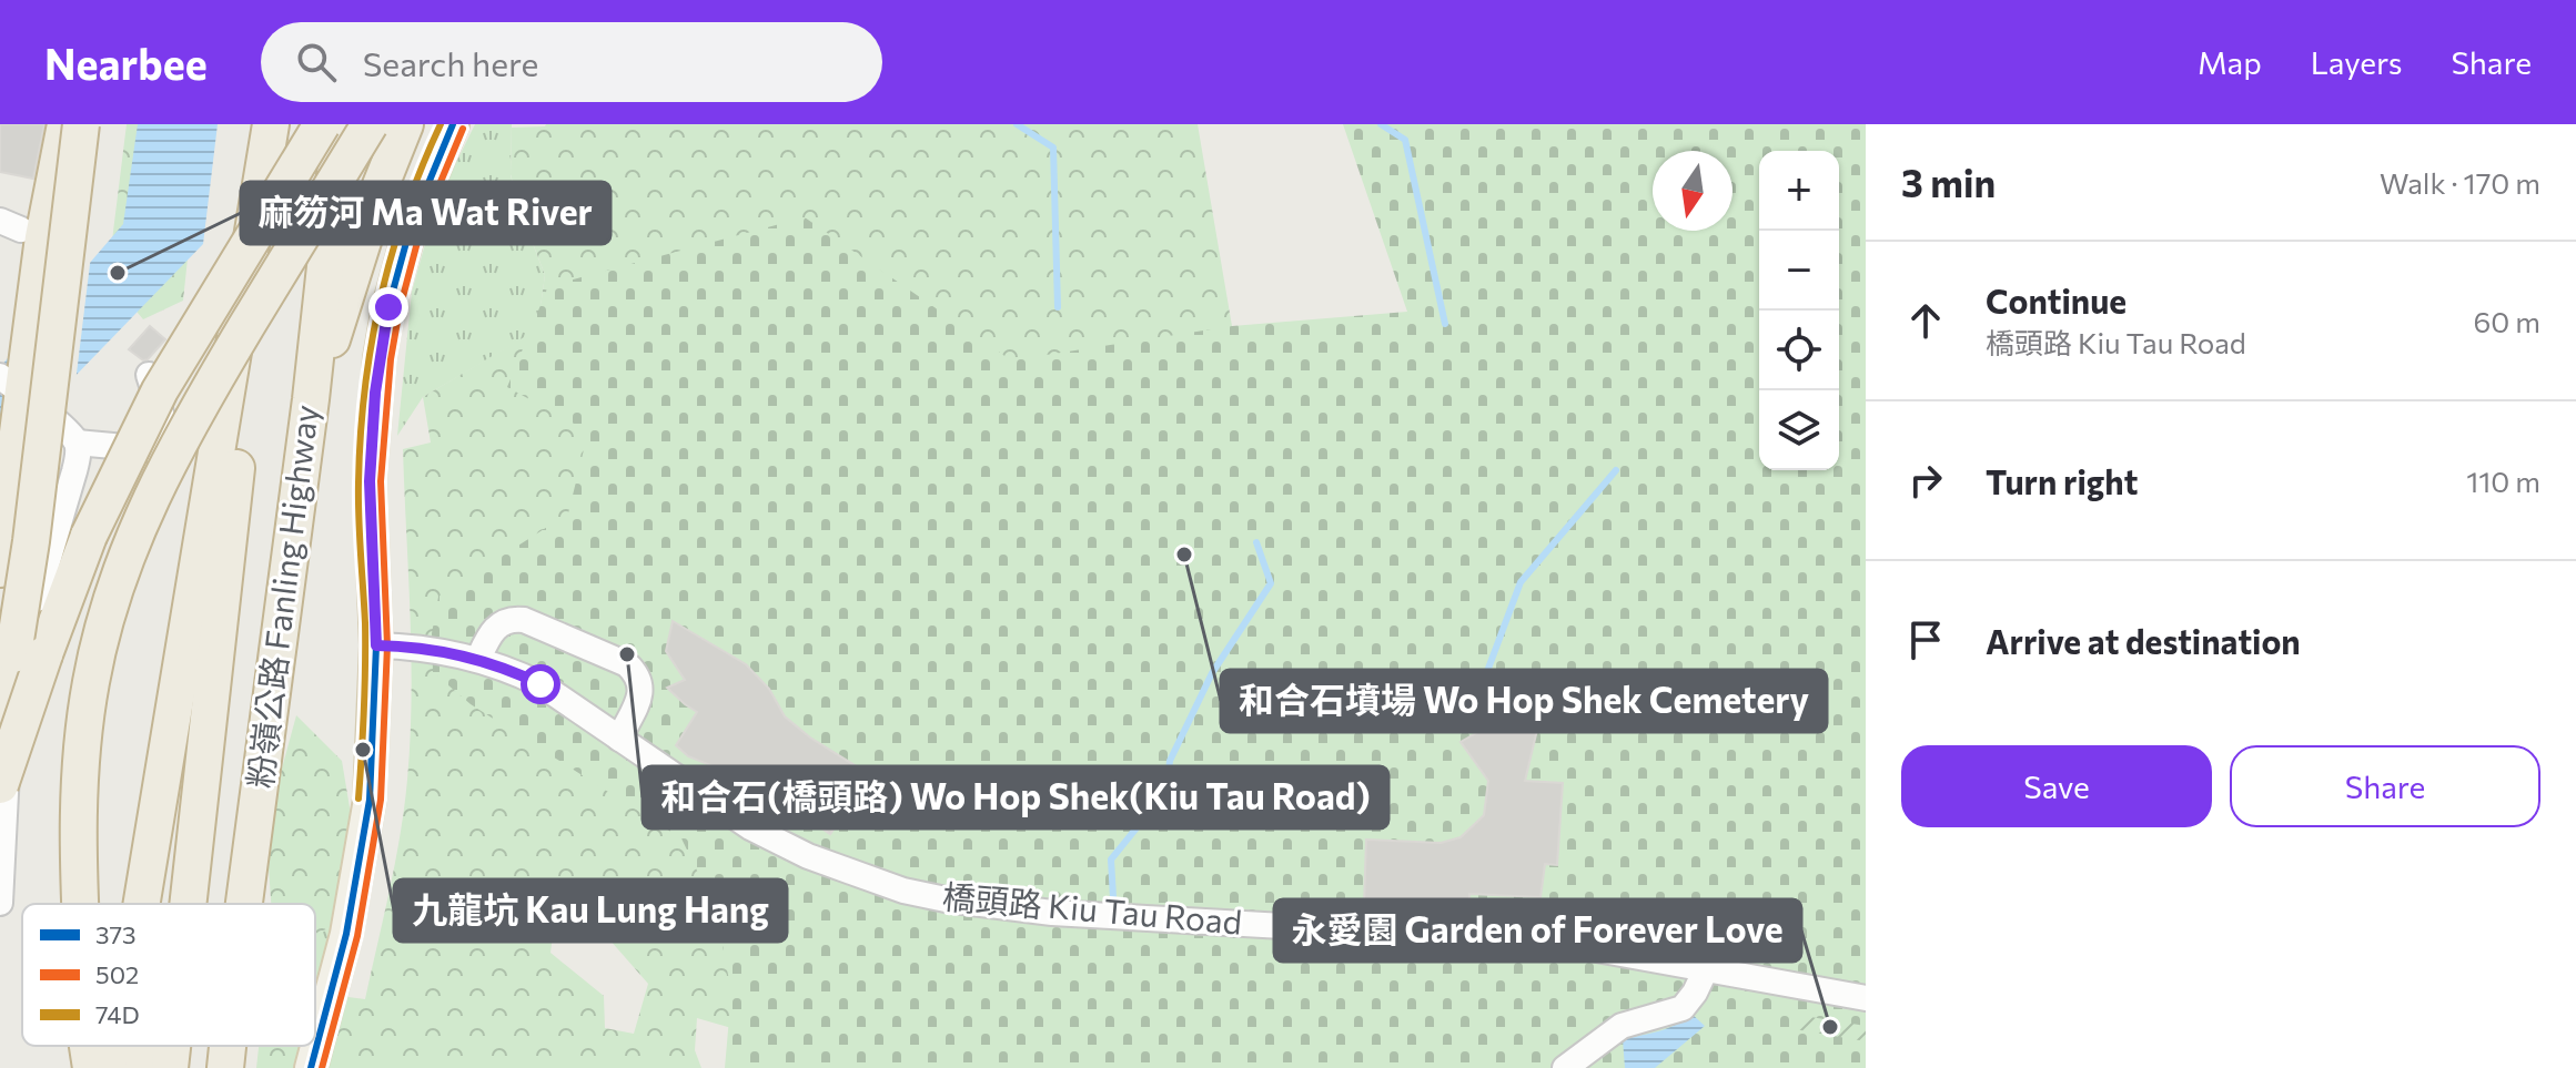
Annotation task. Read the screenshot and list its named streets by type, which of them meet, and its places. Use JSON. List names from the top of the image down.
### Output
{
  "streets": {
    "highway": ["粉嶺公路 Fanling Highway"],
    "street": ["橋頭路 Kiu Tau Road"]
  },
  "places": [
    "麻笏河 Ma Wat River",
    "和合石墳場 Wo Hop Shek Cemetery",
    "和合石(橋頭路) Wo Hop Shek(Kiu Tau Road)",
    "九龍坑 Kau Lung Hang",
    "永愛園 Garden of Forever Love"
  ],
  "lines": ["transit line 373", "transit line 74D", "transit line 502"],
  "legend": ["373", "502", "74D"],
  "north": "bottom",
  "page": {
    "header": "Nearbee",
    "search": "Search here",
    "nav": ["Map", "Layers", "Share"],
    "heading": ["3 min", "Walk · 170 m"],
    "map_buttons": ["+", "−"],
    "list": [
      ["Continue", "橋頭路 Kiu Tau Road", "60 m"],
      ["Turn right", "110 m"],
      "Arrive at destination"
    ],
    "buttons": ["Save", "Share"]
  }
}
